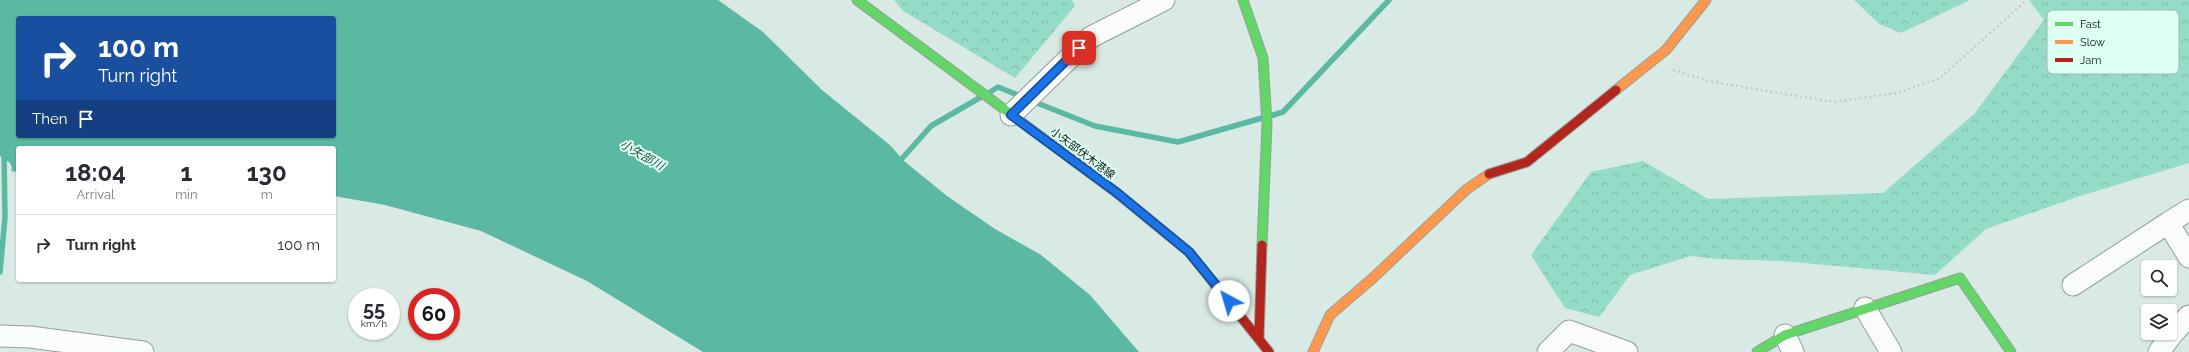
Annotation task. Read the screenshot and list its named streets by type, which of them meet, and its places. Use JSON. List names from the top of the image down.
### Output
{
  "streets": {
    "street": ["小矢部伏木港線"]
  },
  "water": ["小矢部川"],
  "legend": ["Fast", "Slow", "Jam"],
  "page": {
    "turn": ["100 m", "Turn right"],
    "then": "Then",
    "eta": [
      "18:04",
      "Arrival",
      "1",
      "min",
      "130",
      "m"
    ],
    "list": [
      {
        "name": "Turn right",
        "value": "100 m"
      }
    ],
    "speed": "55 km/h",
    "limit": "60"
  }
}
